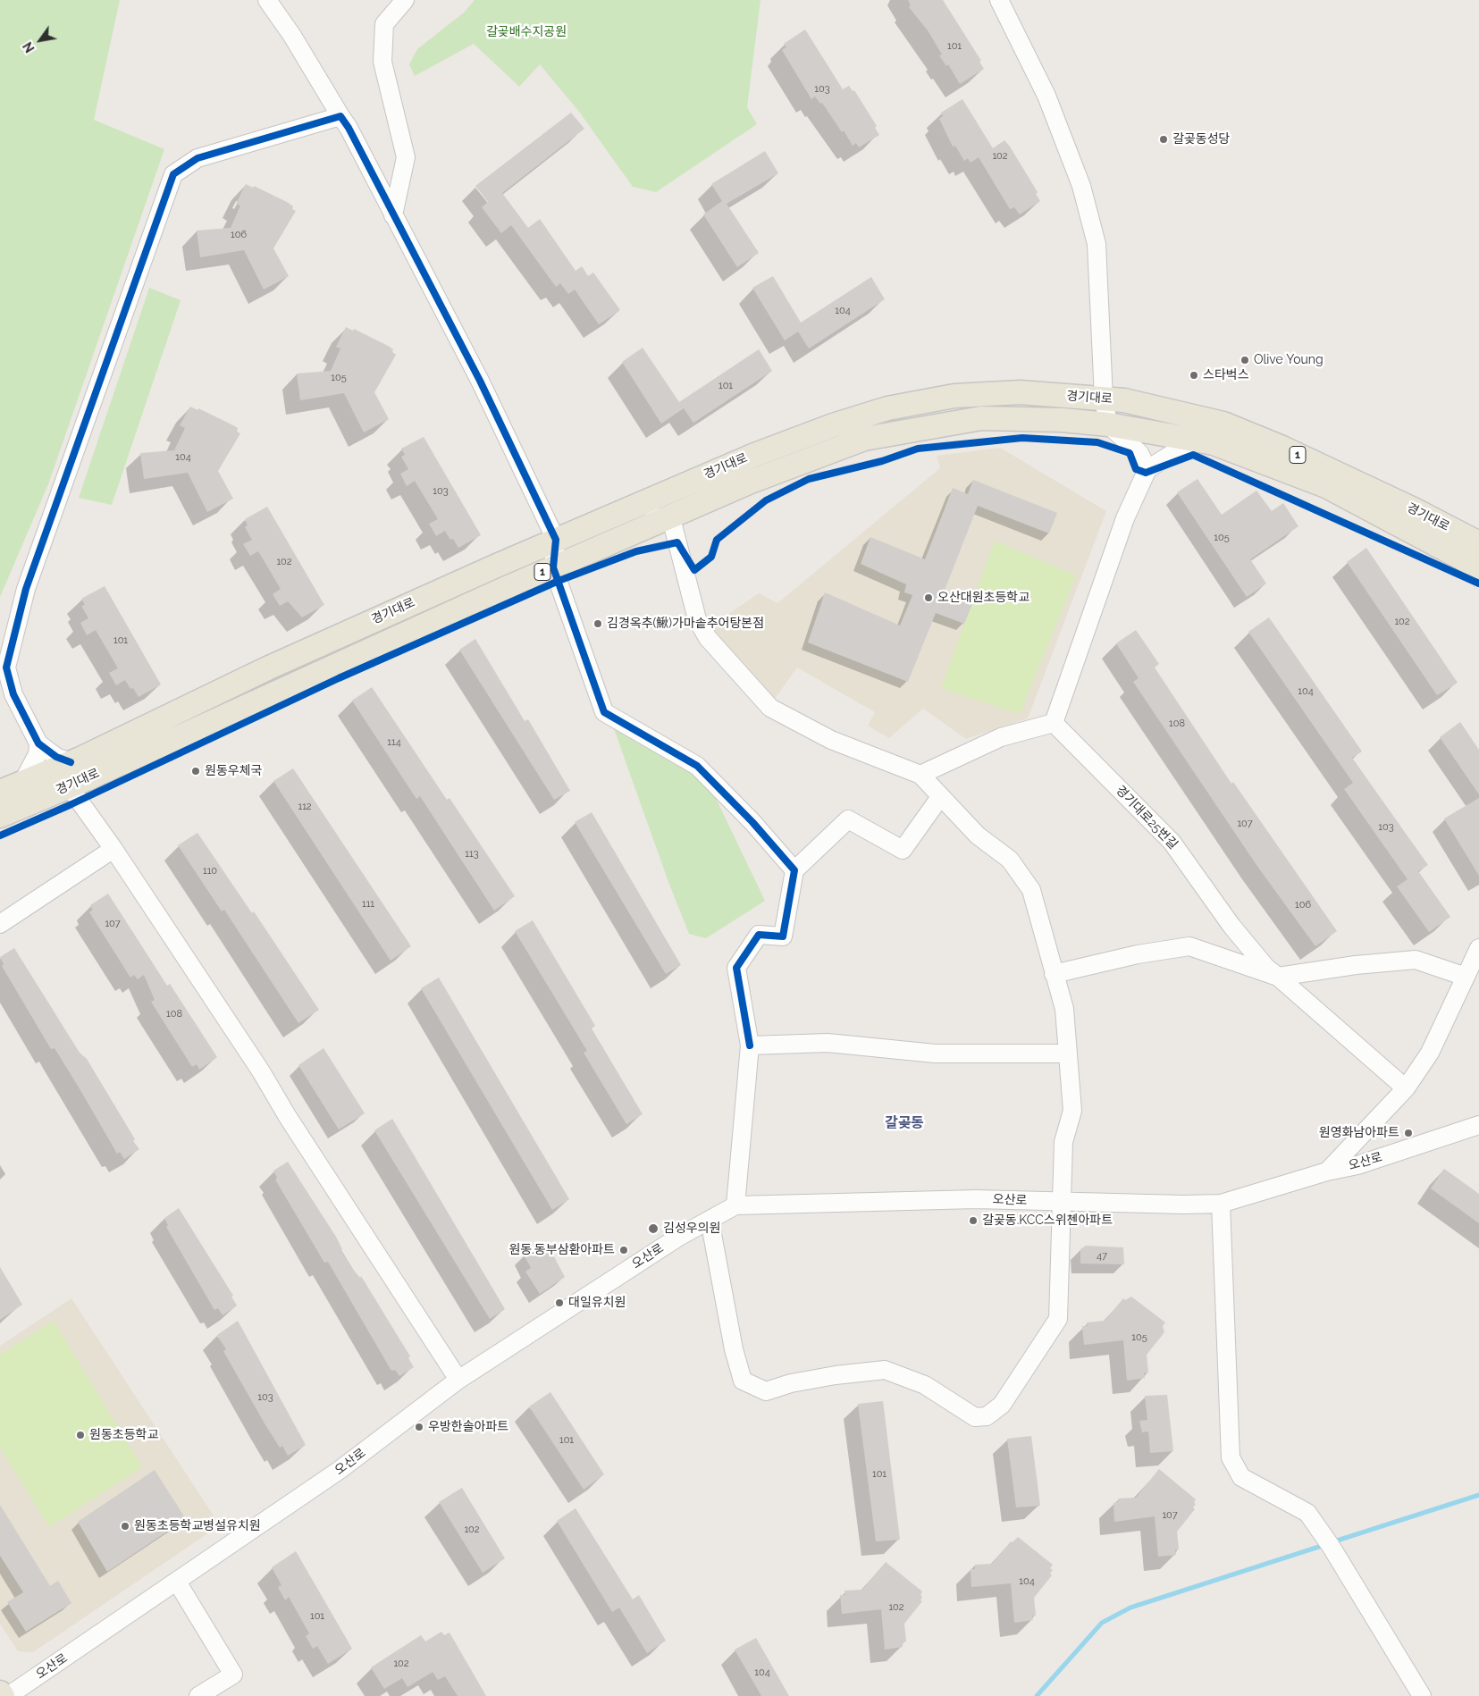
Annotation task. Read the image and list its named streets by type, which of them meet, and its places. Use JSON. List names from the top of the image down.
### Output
{
  "streets": {
    "main road": ["경기대로", "1"],
    "street": ["경기대로25번길", "오산로"]
  },
  "districts": ["갈곶동"],
  "parks": ["갈곶배수지공원"],
  "places": [
    "갈곶동성당",
    "Olive Young",
    "스타벅스",
    "오산대원초등학교",
    "김경옥추(鰍)가마솥추어탕본점",
    "원동우체국",
    "원영화남아파트",
    "갈곶동.KCC스위첸아파트",
    "김성우의원",
    "원동.동부삼환아파트",
    "대일유치원",
    "우방한솔아파트",
    "원동초등학교",
    "원동초등학교병설유치원"
  ],
  "house_numbers": [
    "101",
    "103",
    "102",
    "106",
    "104",
    "105",
    "101",
    "104",
    "103",
    "105",
    "102",
    "102",
    "101",
    "104",
    "108",
    "114",
    "112",
    "107",
    "103",
    "113",
    "110",
    "111",
    "106",
    "107",
    "108",
    "47",
    "105",
    "103",
    "101",
    "101",
    "107",
    "102",
    "104",
    "102",
    "101",
    "102",
    "104"
  ],
  "north": "bottom left"
}
